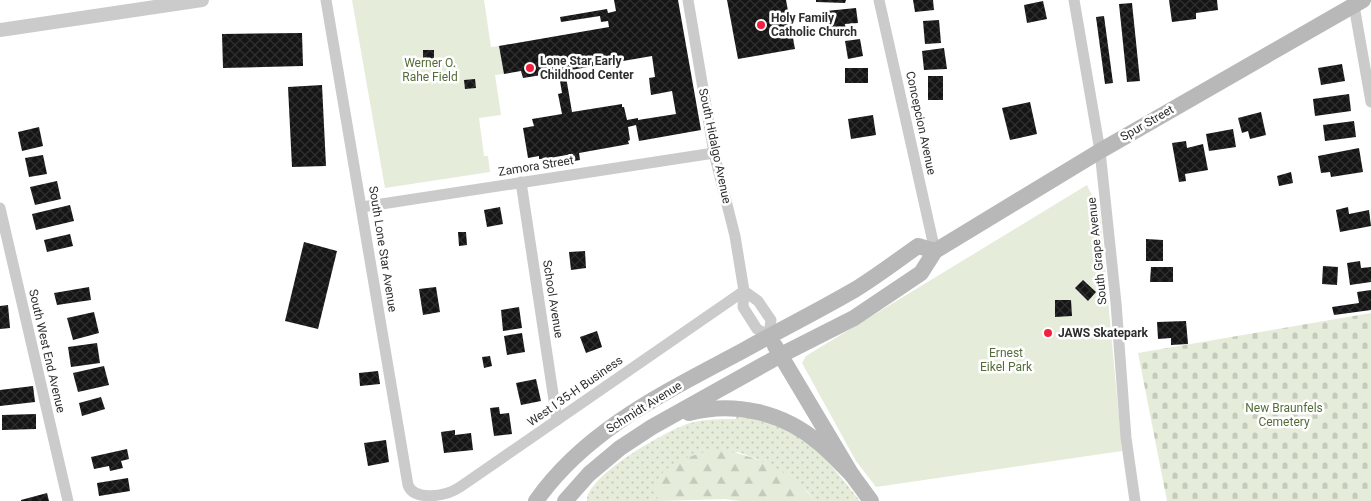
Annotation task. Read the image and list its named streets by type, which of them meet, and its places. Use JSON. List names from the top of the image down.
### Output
{
  "streets": {
    "main road": ["Spur Street", "South Hidalgo Avenue", "Schmidt Avenue"],
    "street": [
      "Concepcion Avenue",
      "Zamora Street",
      "South Lone Star Avenue",
      "South Grape Avenue",
      "School Avenue",
      "South West End Avenue",
      "West I 35-H Business"
    ]
  },
  "crossings": [
    ["Concepcion Avenue", "Spur Street"],
    ["Spur Street", "South Hidalgo Avenue"],
    ["Spur Street", "South Grape Avenue"],
    ["Spur Street", "Schmidt Avenue"],
    ["South Hidalgo Avenue", "Zamora Street"],
    ["South Hidalgo Avenue", "West I 35-H Business"],
    ["South Hidalgo Avenue", "Schmidt Avenue"],
    ["Zamora Street", "South Lone Star Avenue"],
    ["Zamora Street", "School Avenue"],
    ["South Lone Star Avenue", "West I 35-H Business"],
    ["School Avenue", "West I 35-H Business"]
  ],
  "parks": ["Werner O. Rahe Field", "Ernest Eikel Park", "New Braunfels Cemetery"],
  "places": ["Holy Family Catholic Church", "Lone Star Early Childhood Center", "JAWS Skatepark"]
}
